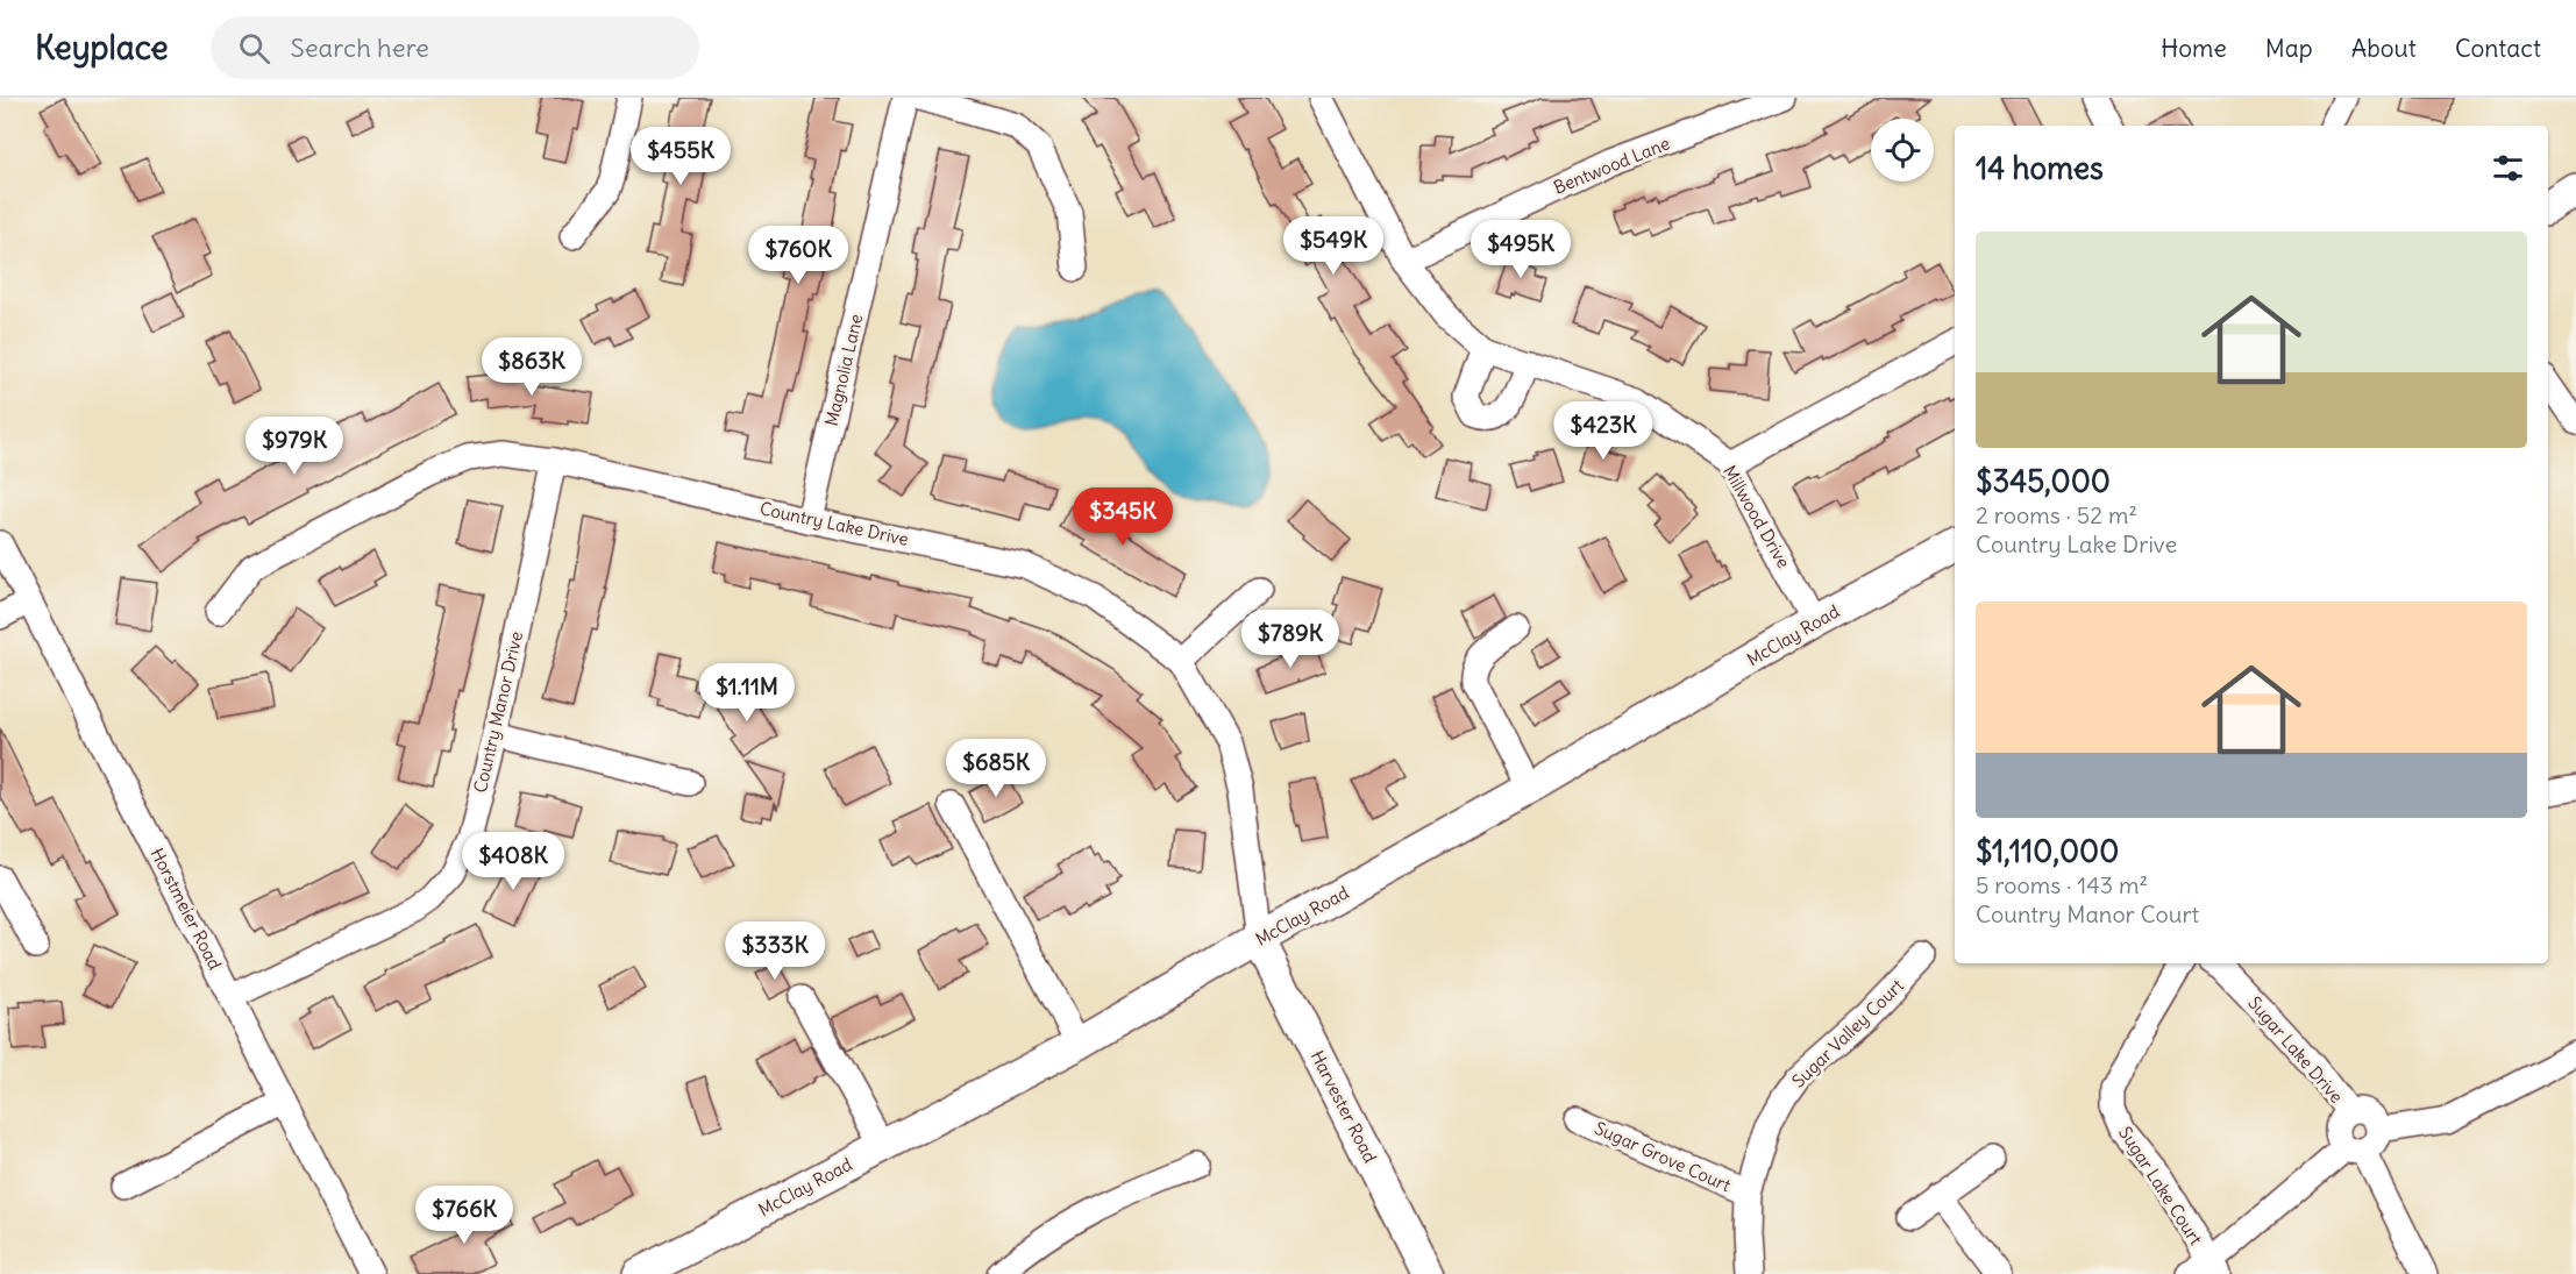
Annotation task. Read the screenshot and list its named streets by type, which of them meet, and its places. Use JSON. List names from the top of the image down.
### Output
{
  "streets": {
    "main road": ["McClay Road", "Harvester Road"],
    "street": [
      "Bentwood Lane",
      "Magnolia Lane",
      "Millwood Drive",
      "Country Lake Drive",
      "Country Manor Drive",
      "Horstmeier Road",
      "Sugar Valley Court",
      "Sugar Lake Drive",
      "Sugar Grove Court",
      "Sugar Lake Court"
    ]
  },
  "crossings": [
    ["Bentwood Lane", "Millwood Drive"],
    ["Magnolia Lane", "Country Lake Drive"],
    ["Millwood Drive", "McClay Road"],
    ["Country Lake Drive", "McClay Road"],
    ["Country Lake Drive", "Country Manor Drive"],
    ["Country Lake Drive", "Harvester Road"],
    ["McClay Road", "Harvester Road"],
    ["Country Manor Drive", "Horstmeier Road"],
    ["Sugar Valley Court", "Sugar Grove Court"]
  ],
  "page": {
    "header": "Keyplace",
    "search": "Search here",
    "nav": [
      "Home",
      "Map",
      "About",
      "Contact"
    ],
    "heading": "14 homes",
    "price": [
      "$455K",
      "$549K",
      "$495K",
      "$760K",
      "$863K",
      "$423K",
      "$979K",
      "$345K",
      "$789K",
      "$1.11M",
      "$685K",
      "$408K",
      "$333K",
      "$766K"
    ],
    "list": [
      {
        "name": "$345,000",
        "note": "2 rooms · 52 m² · Country Lake Drive"
      },
      {
        "name": "$1,110,000",
        "note": "5 rooms · 143 m² · Country Manor Court"
      }
    ]
  }
}
